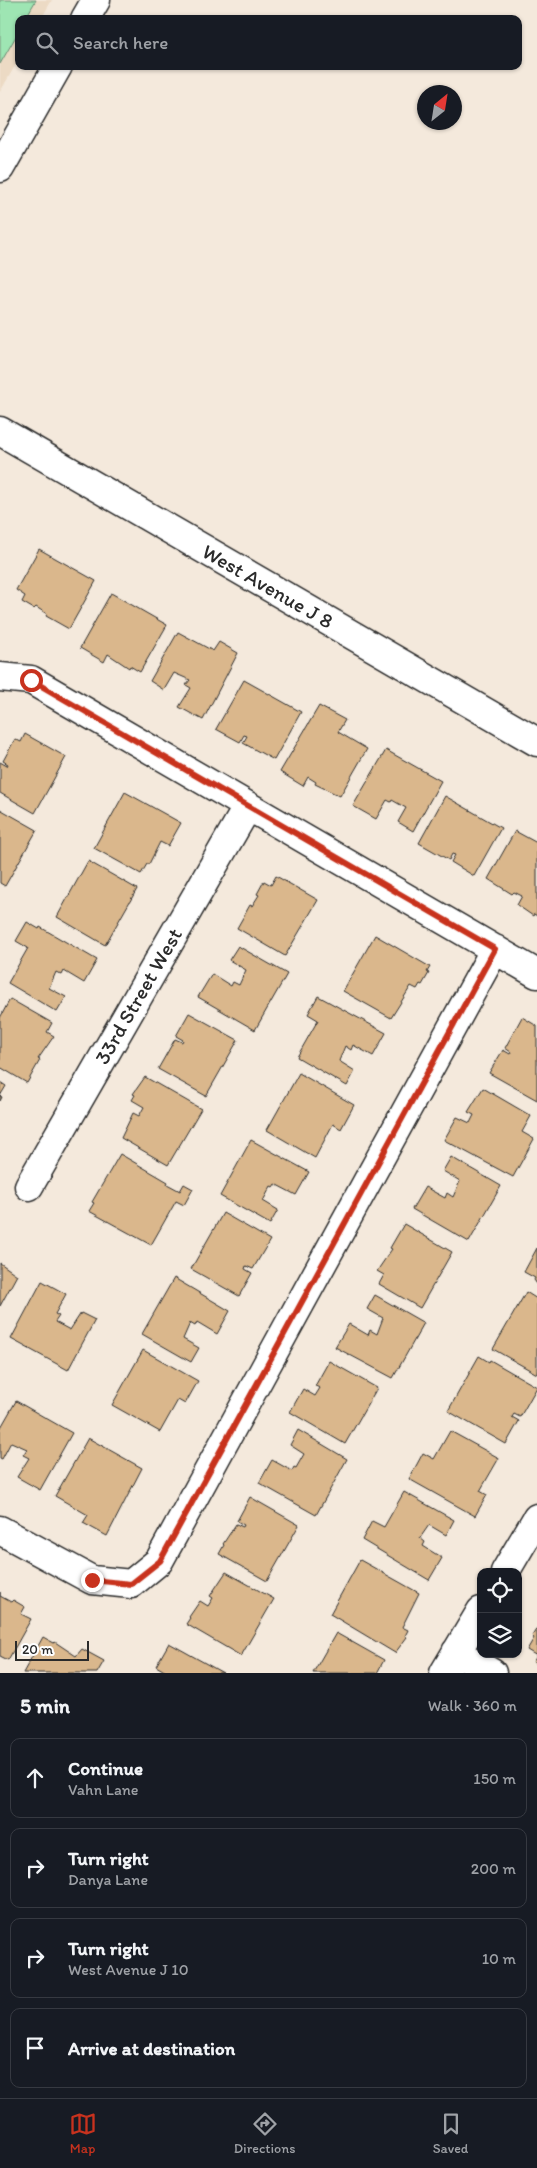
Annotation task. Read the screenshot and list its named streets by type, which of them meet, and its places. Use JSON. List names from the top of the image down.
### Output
{
  "streets": {
    "street": ["West Avenue J 8", "33rd Street West"]
  },
  "scale_bar": "20 m",
  "north": "top right",
  "page": {
    "search": "Search here",
    "scale": "20 m",
    "heading": ["5 min", "Walk · 360 m"],
    "list": [
      ["Continue", "Vahn Lane", "150 m"],
      ["Turn right", "Danya Lane", "200 m"],
      ["Turn right", "West Avenue J 10", "10 m"],
      "Arrive at destination"
    ],
    "nav": ["Map", "Directions", "Saved"]
  }
}
